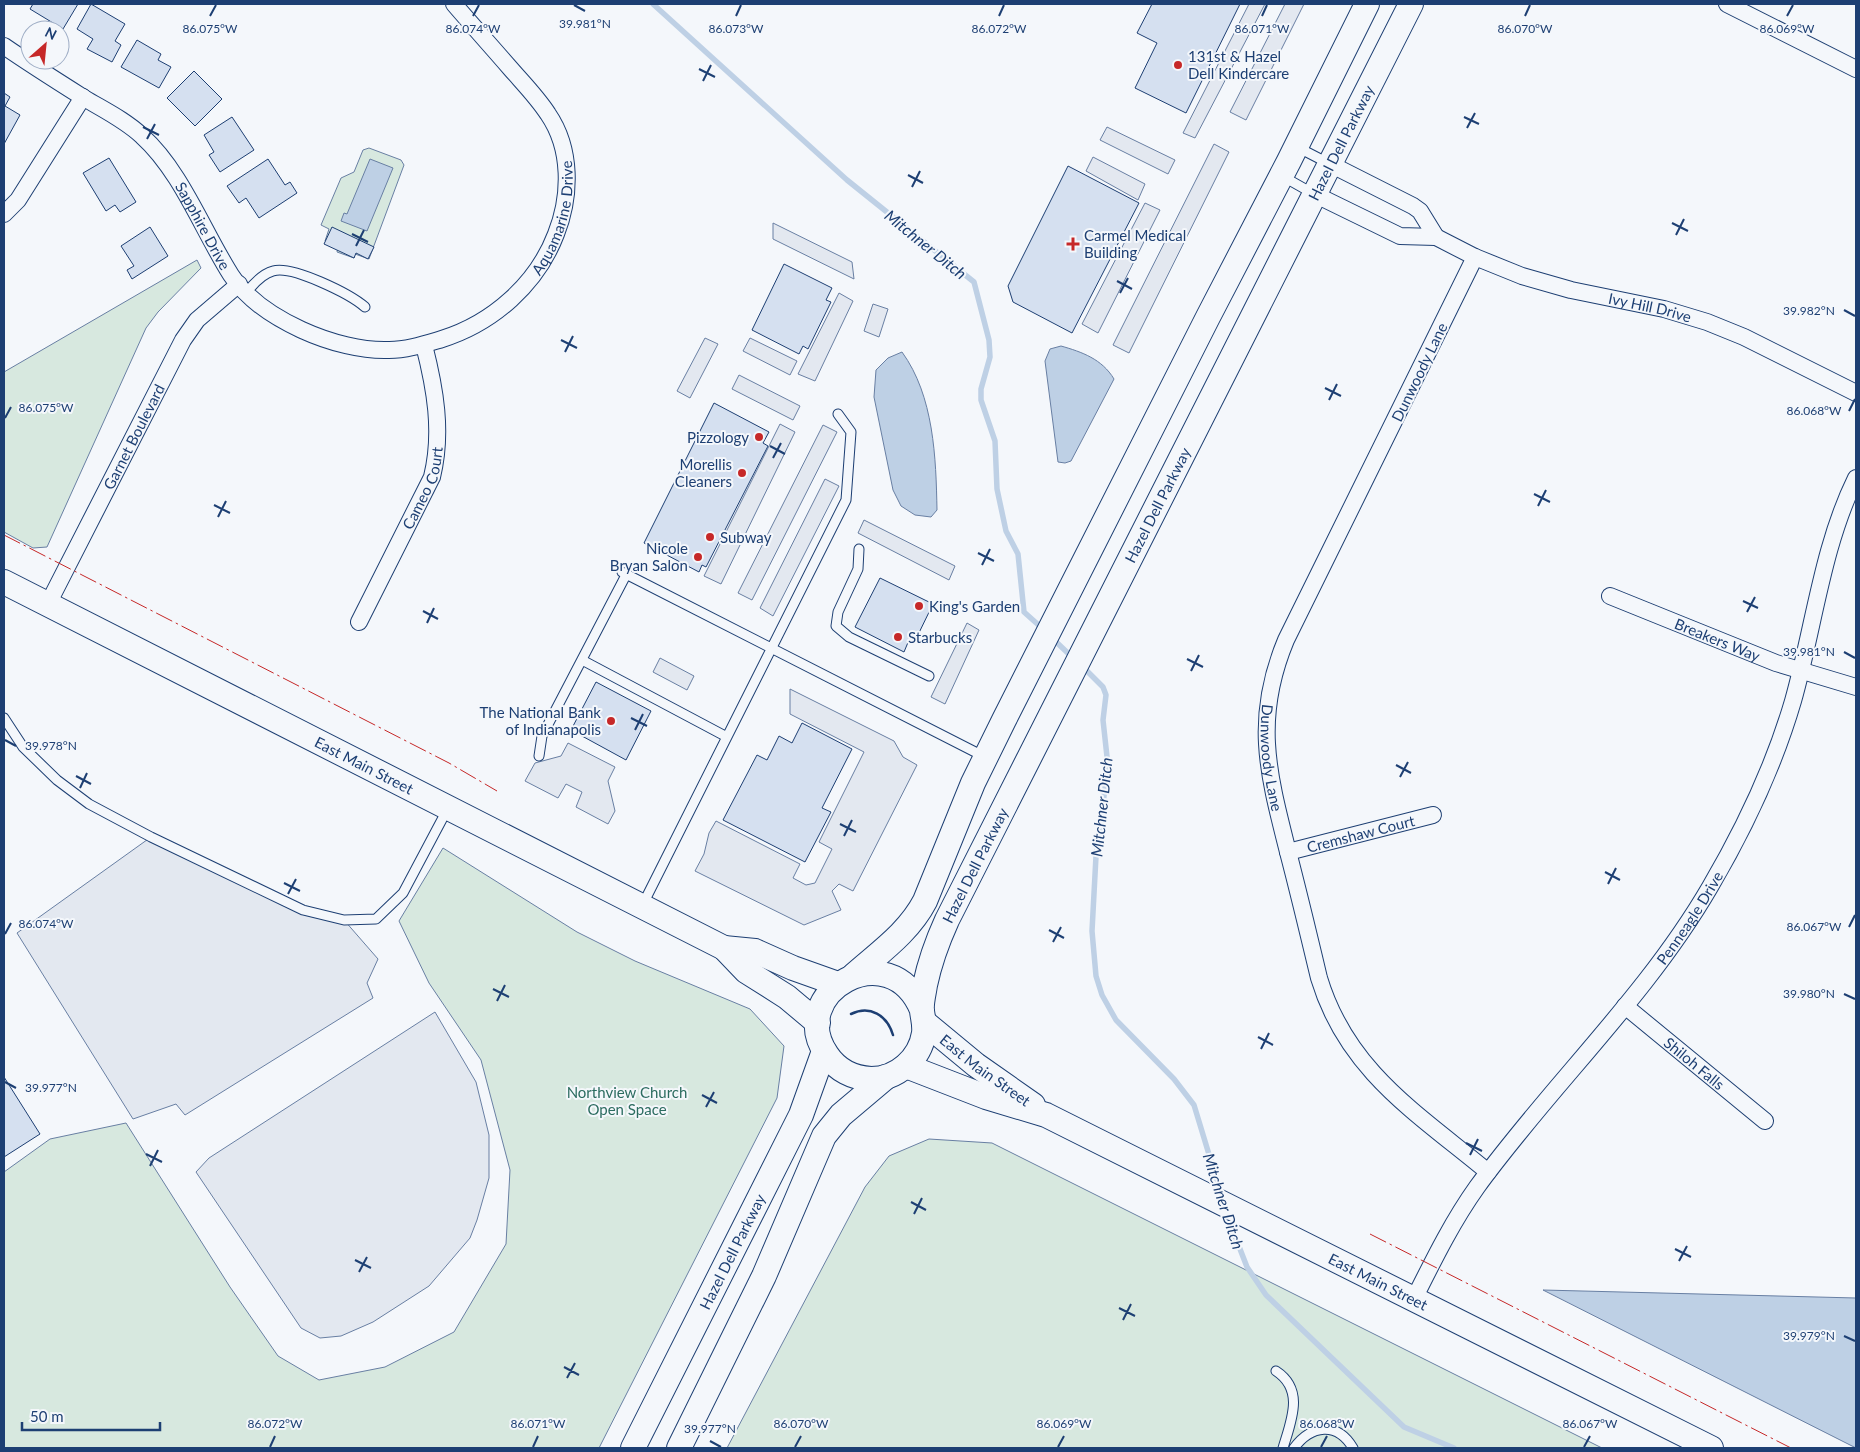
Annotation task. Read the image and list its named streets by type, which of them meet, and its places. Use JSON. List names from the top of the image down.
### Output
{
  "streets": {
    "main road": ["Hazel Dell Parkway", "East Main Street"],
    "street": [
      "Aquamarine Drive",
      "Sapphire Drive",
      "Ivy Hill Drive",
      "Dunwoody Lane",
      "Garnet Boulevard",
      "Cameo Court",
      "Breakers Way",
      "Cremshaw Court",
      "Penneagle Drive",
      "Shiloh Falls"
    ]
  },
  "crossings": [
    ["Hazel Dell Parkway", "Ivy Hill Drive"],
    ["Hazel Dell Parkway", "East Main Street"],
    ["Aquamarine Drive", "Sapphire Drive"],
    ["Aquamarine Drive", "Cameo Court"],
    ["Sapphire Drive", "Garnet Boulevard"],
    ["Sapphire Drive", "Cameo Court"],
    ["Ivy Hill Drive", "Dunwoody Lane"],
    ["Dunwoody Lane", "Cremshaw Court"],
    ["Dunwoody Lane", "Penneagle Drive"],
    ["Garnet Boulevard", "East Main Street"],
    ["Breakers Way", "Penneagle Drive"],
    ["East Main Street", "Penneagle Drive"],
    ["Penneagle Drive", "Shiloh Falls"]
  ],
  "water": ["Mitchner Ditch"],
  "parks": ["Northview Church Open Space"],
  "places": {
    "other": [
      "131st & Hazel Dell Kindercare",
      "Pizzology",
      "Morellis Cleaners",
      "Subway",
      "Nicole Bryan Salon",
      "King's Garden",
      "Starbucks",
      "The National Bank of Indianapolis"
    ],
    "health": ["Carmel Medical Building"]
  },
  "scale_bar": "50 m",
  "north": "top right",
  "coordinates": [
    "39.981°N",
    "86.075°W",
    "86.074°W",
    "86.073°W",
    "86.072°W",
    "86.071°W",
    "86.070°W",
    "86.069°W",
    "39.982°N",
    "86.068°W",
    "39.978°N",
    "86.067°W",
    "39.980°N",
    "39.977°N",
    "39.979°N"
  ]
}
